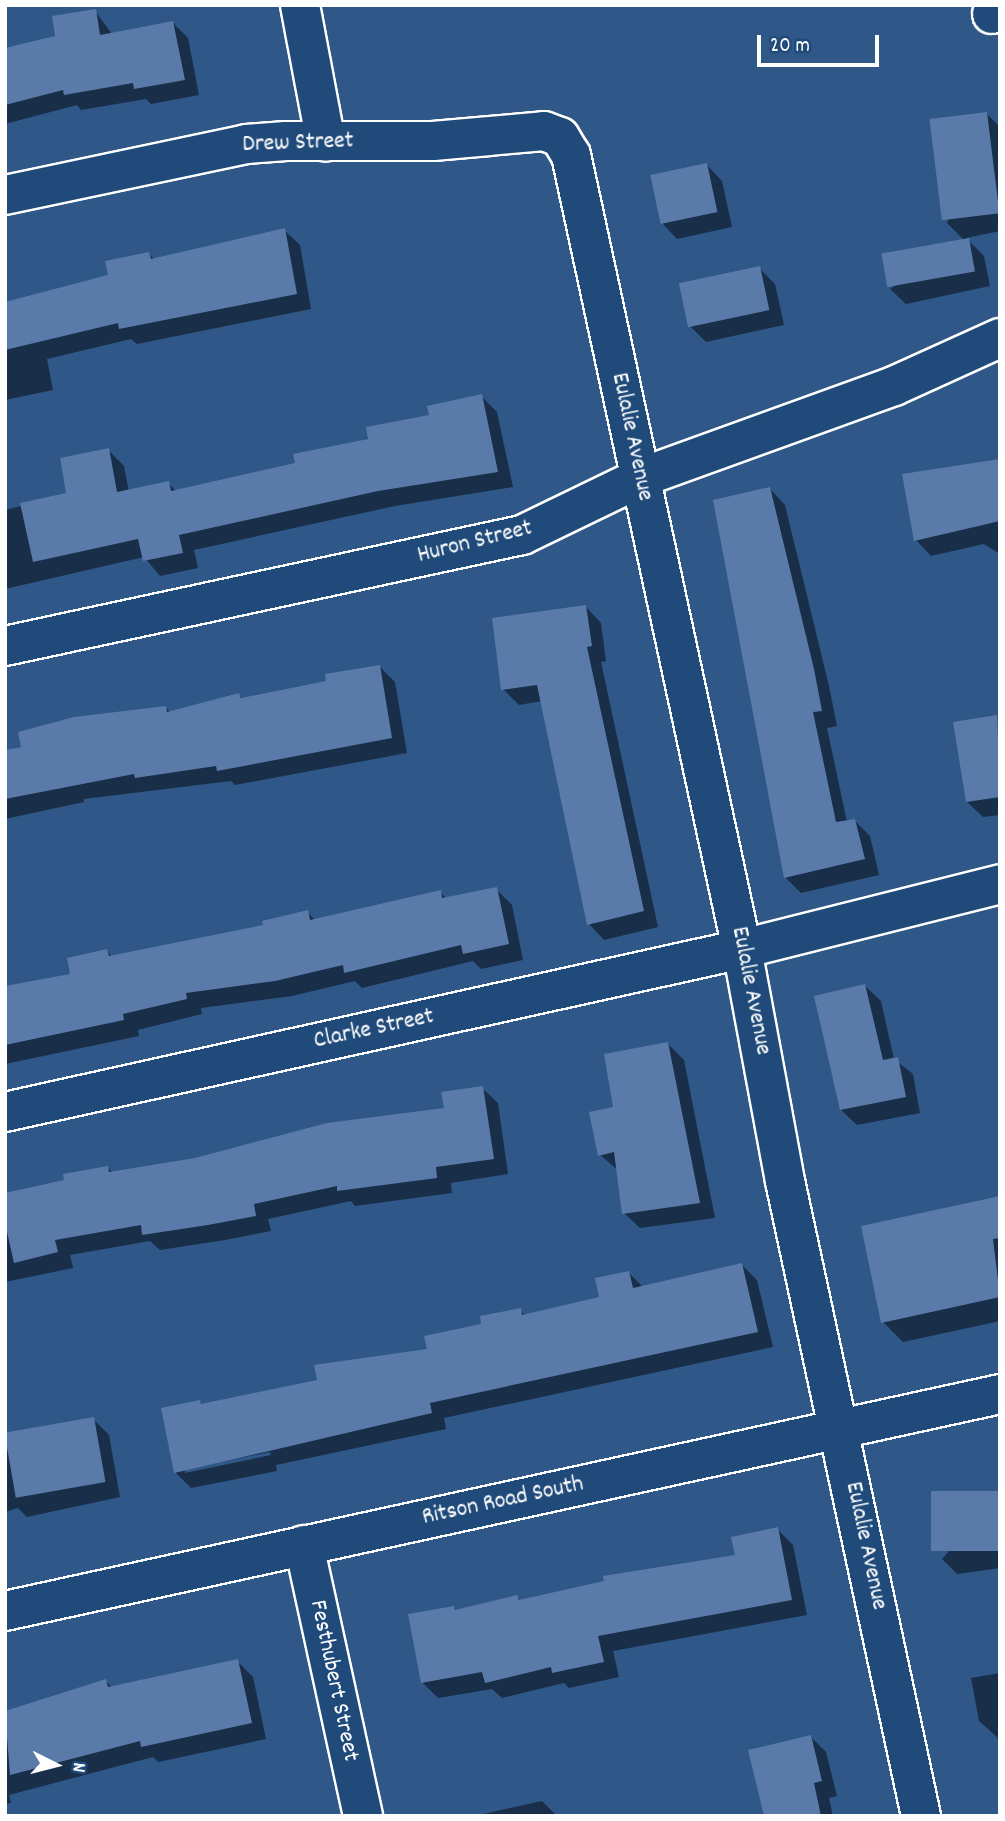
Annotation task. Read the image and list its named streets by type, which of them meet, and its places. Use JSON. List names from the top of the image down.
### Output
{
  "streets": {
    "street": [
      "Drew Street",
      "Eulalie Avenue",
      "Huron Street",
      "Clarke Street",
      "Ritson Road South",
      "Festhubert Street"
    ]
  },
  "crossings": [
    ["Drew Street", "Eulalie Avenue"],
    ["Eulalie Avenue", "Huron Street"],
    ["Eulalie Avenue", "Clarke Street"],
    ["Eulalie Avenue", "Ritson Road South"],
    ["Ritson Road South", "Festhubert Street"]
  ],
  "scale_bar": "20 m",
  "north": "right"
}
